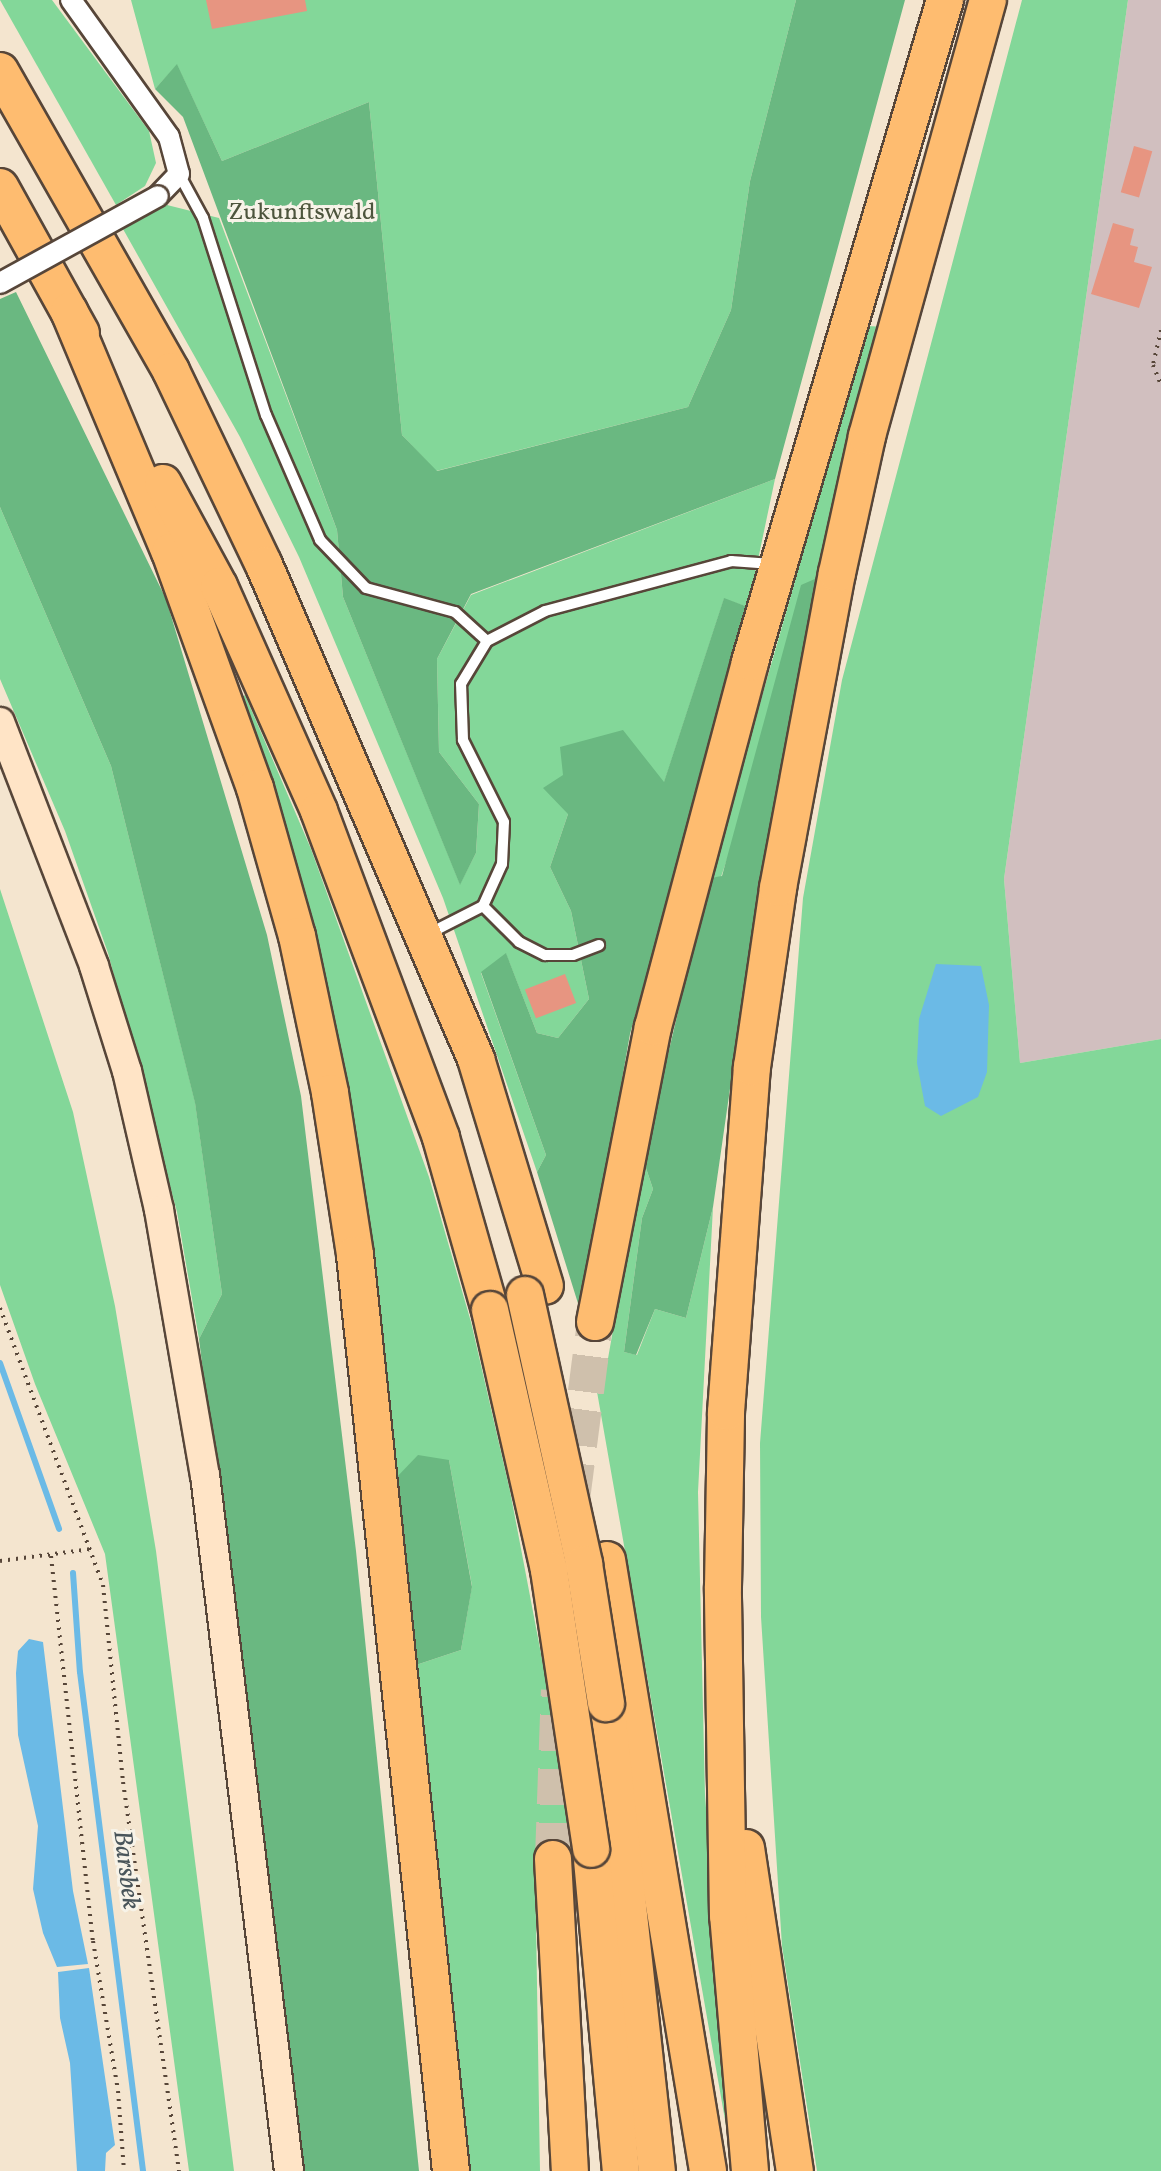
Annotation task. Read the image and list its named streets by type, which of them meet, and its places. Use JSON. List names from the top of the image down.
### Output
{
  "water": ["Barsbek"],
  "parks": ["Zukunftswald"]
}
